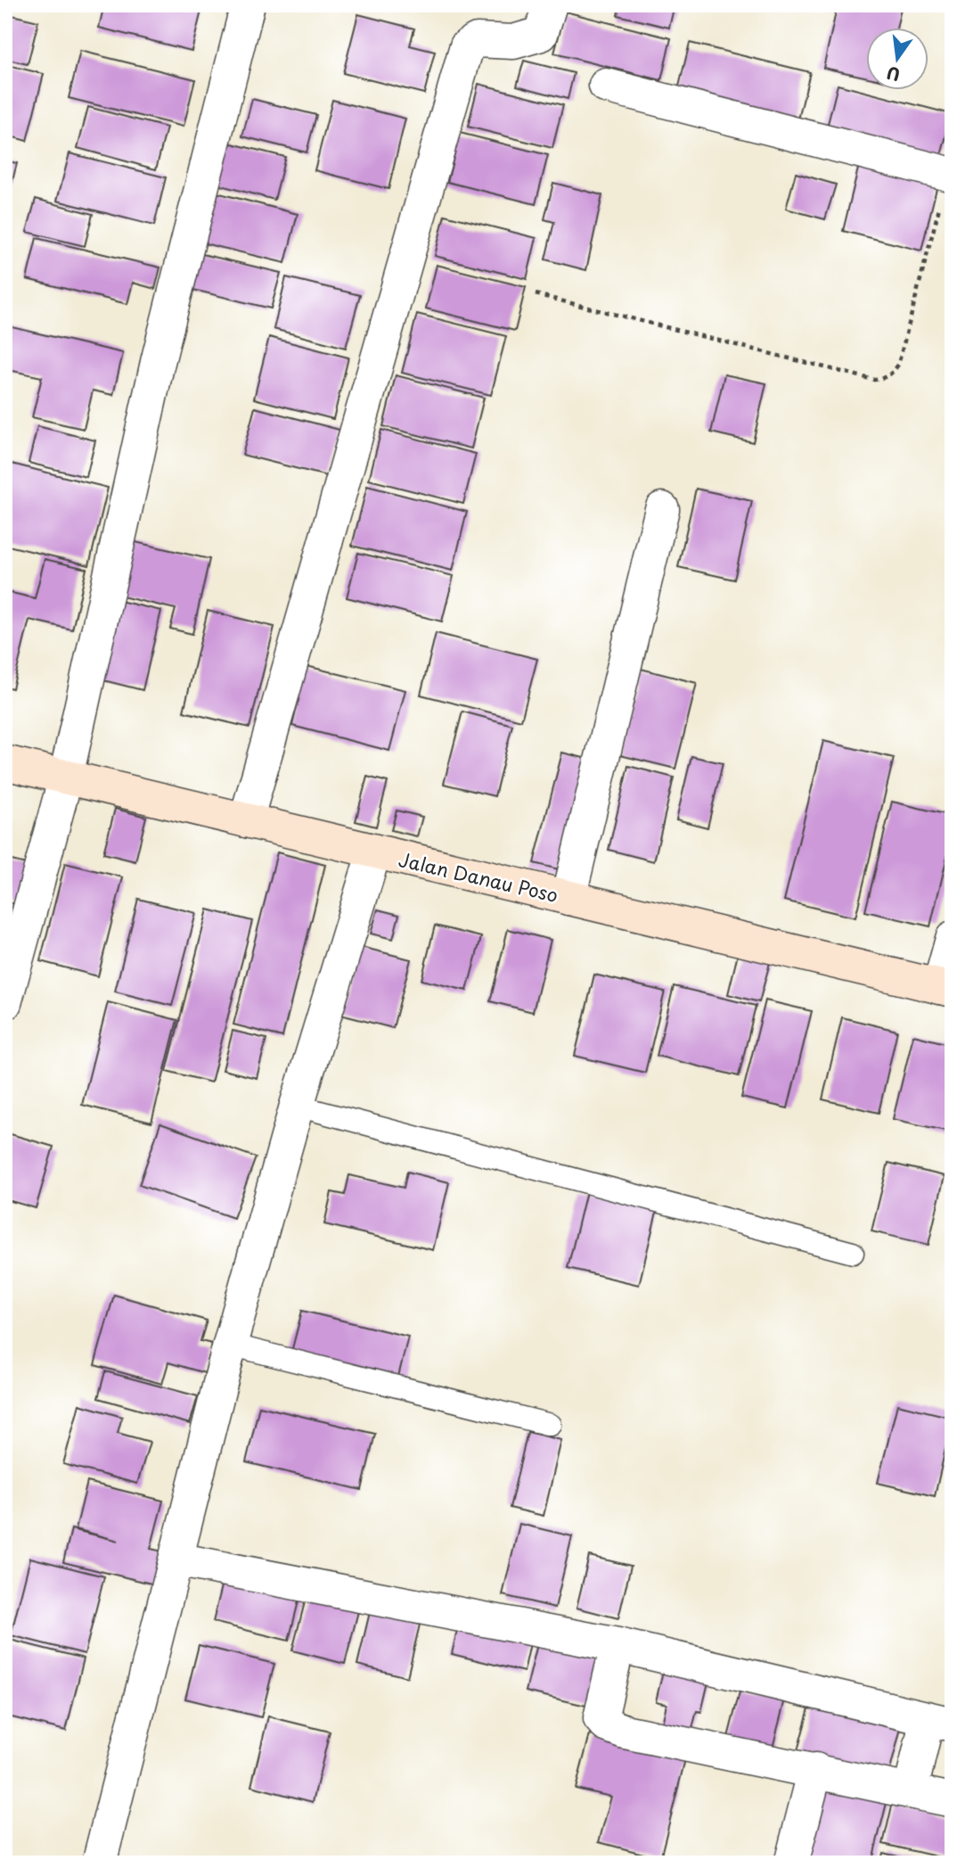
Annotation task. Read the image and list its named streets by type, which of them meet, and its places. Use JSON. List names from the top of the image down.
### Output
{
  "streets": {
    "street": ["Jalan Danau Poso"]
  },
  "north": "bottom"
}
